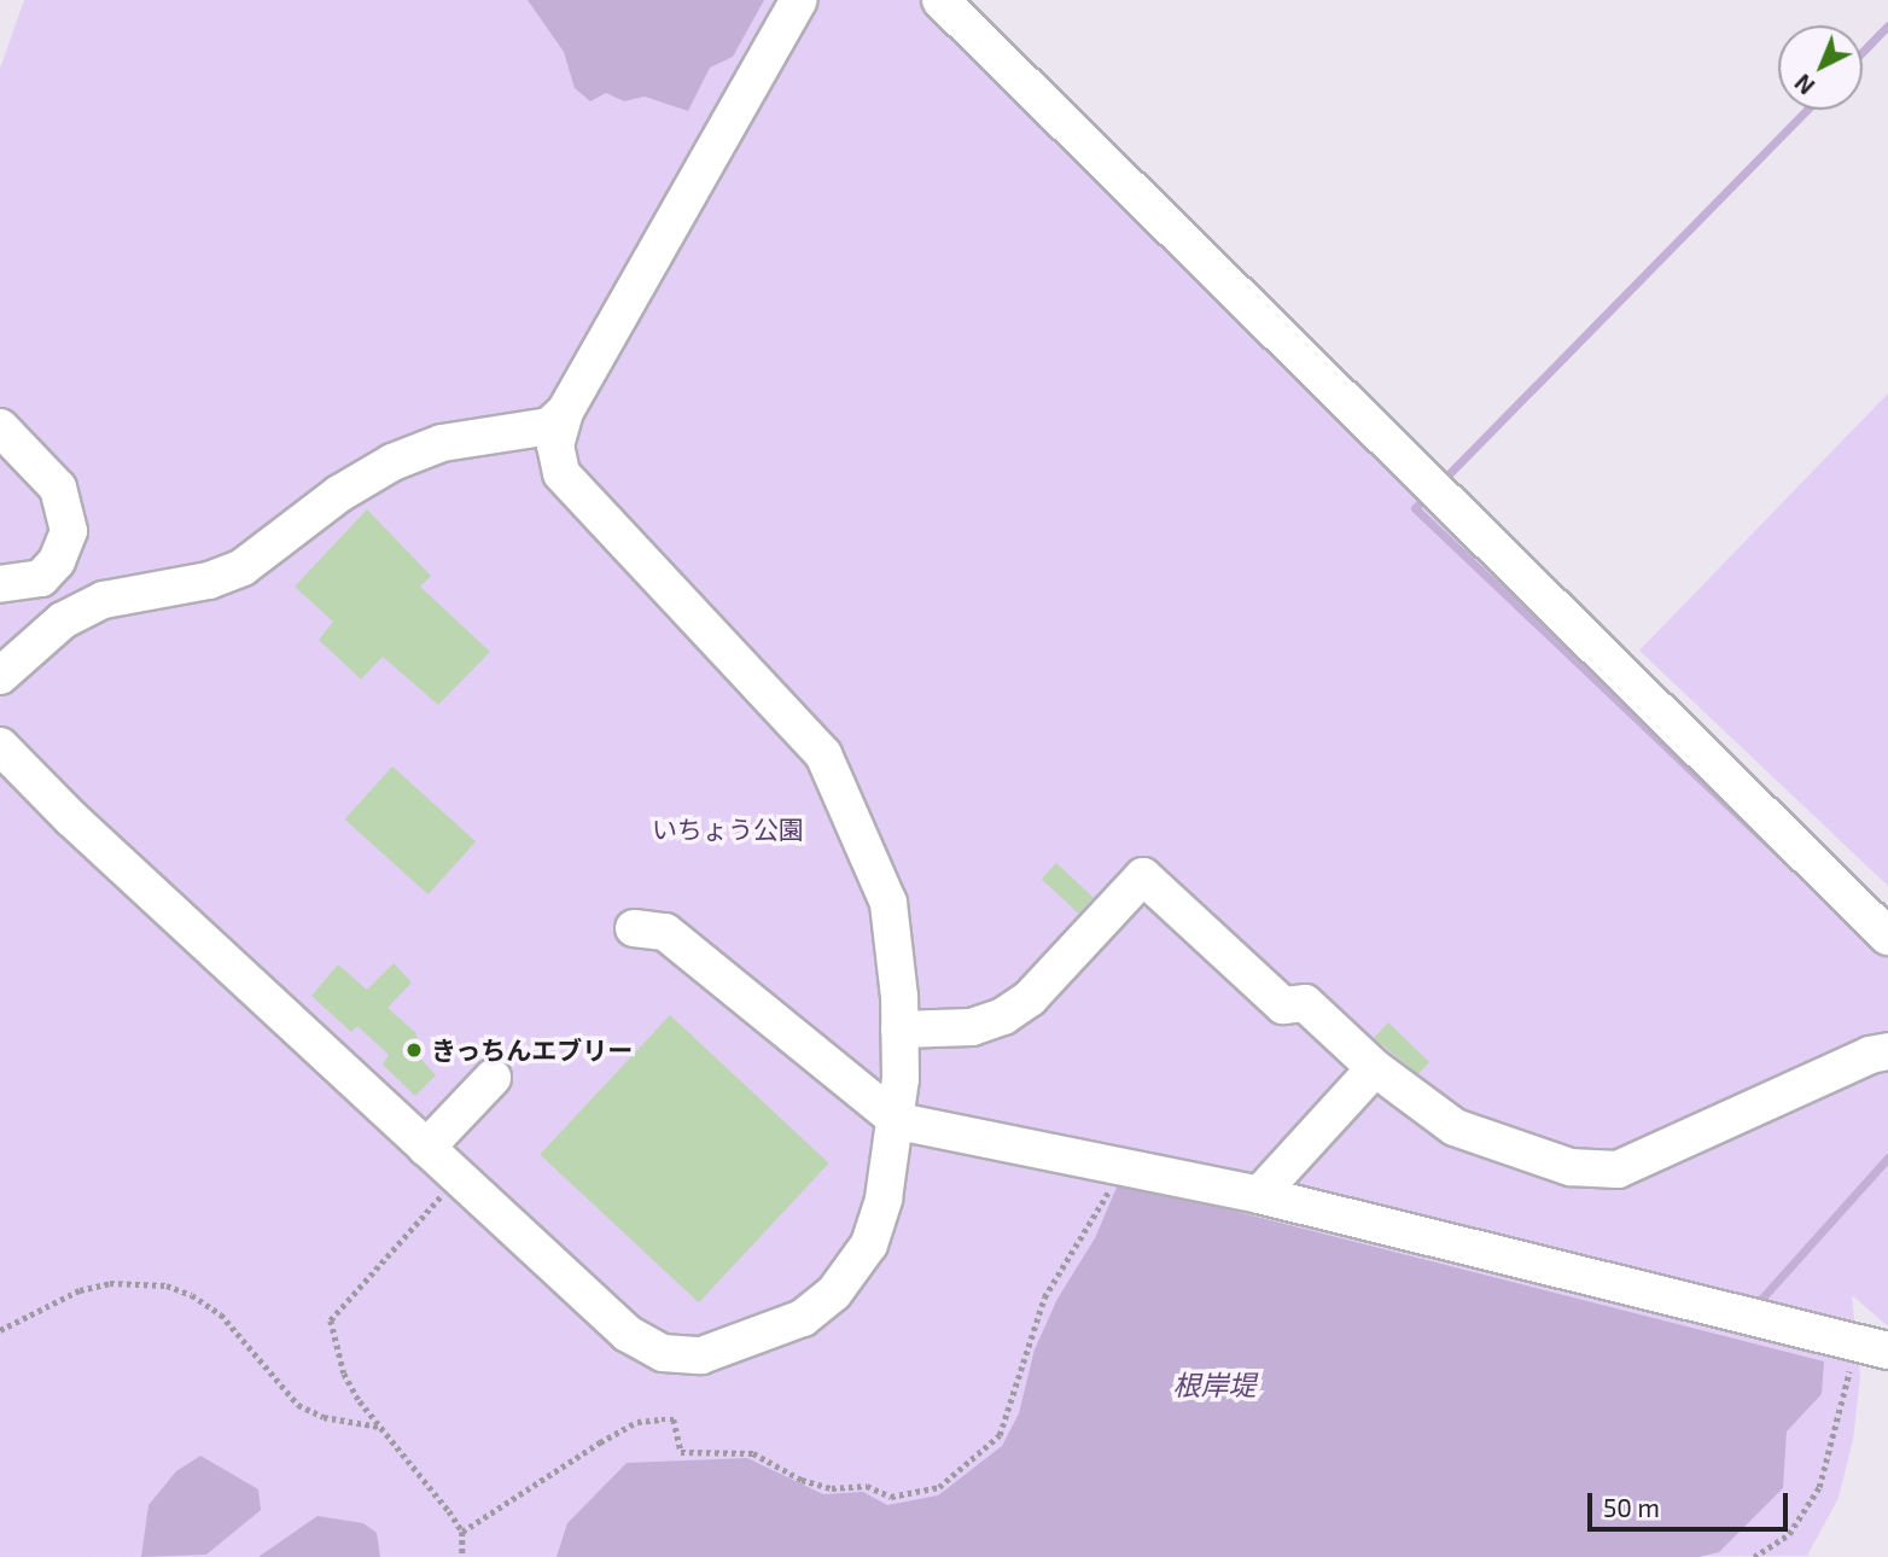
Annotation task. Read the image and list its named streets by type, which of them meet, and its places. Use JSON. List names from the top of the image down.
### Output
{
  "water": ["根岸堤"],
  "parks": ["いちょう公園"],
  "places": ["きっちんエブリー"],
  "scale_bar": "50 m",
  "north": "bottom left"
}
